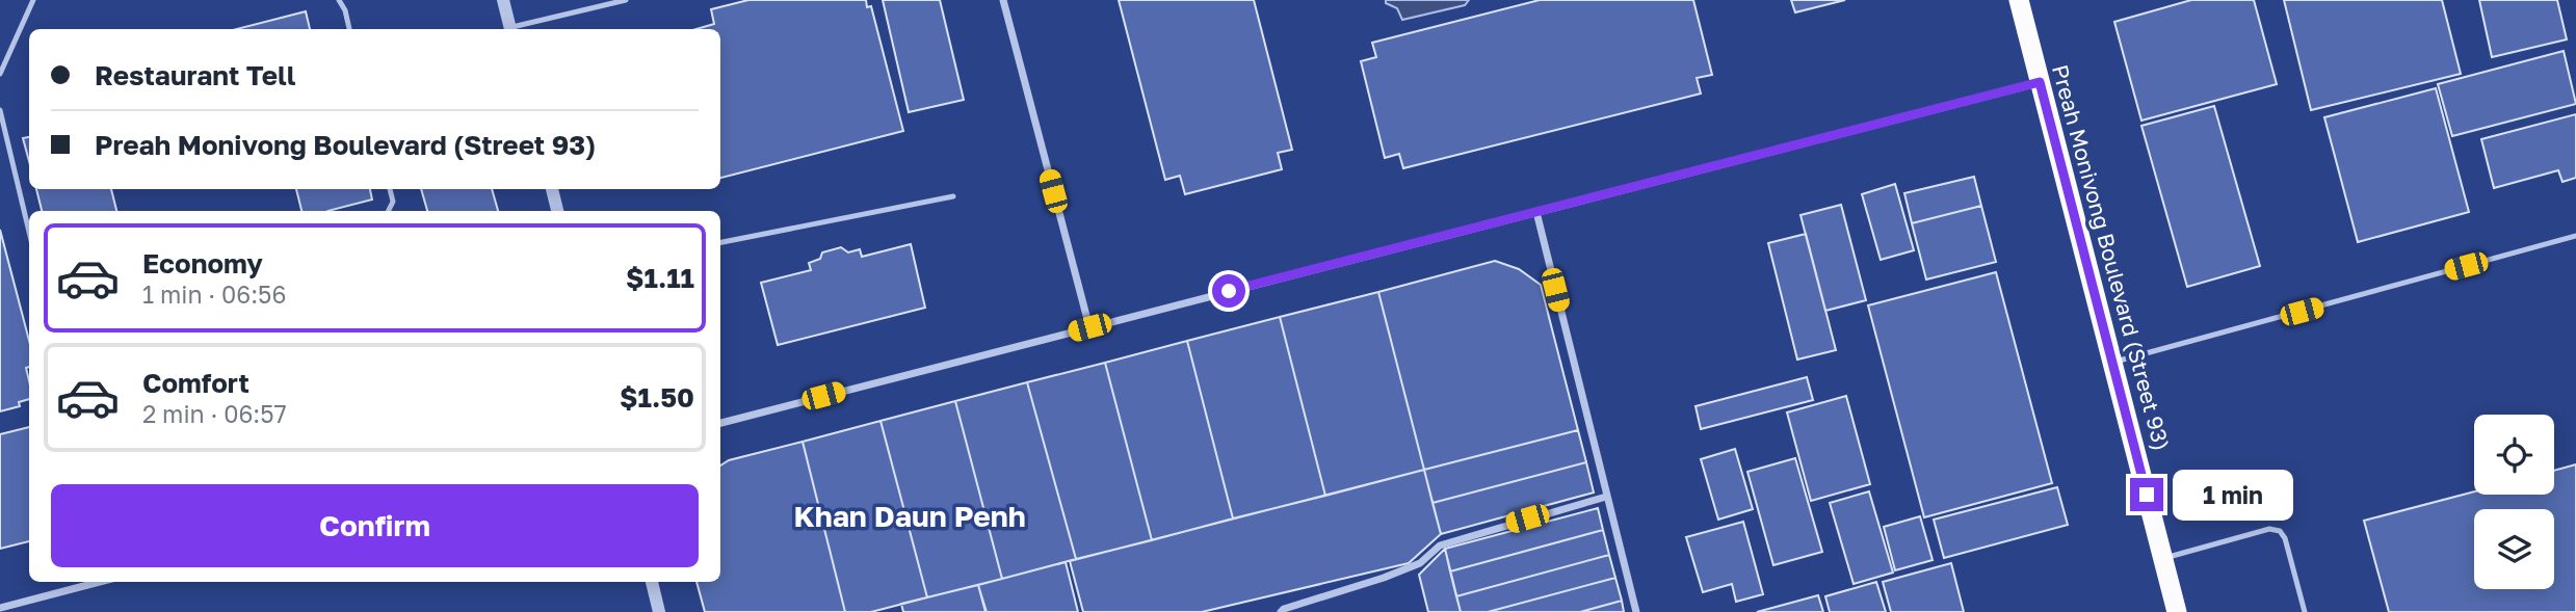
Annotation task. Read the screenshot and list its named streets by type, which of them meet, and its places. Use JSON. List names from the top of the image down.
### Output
{
  "streets": {
    "highway": ["Preah Monivong Boulevard (Street 93)"]
  },
  "districts": ["Khan Daun Penh"],
  "page": {
    "banner": ["Restaurant Tell", "Preah Monivong Boulevard (Street 93)"],
    "list": [
      {
        "name": "Economy",
        "note": "1 min · 06:56",
        "value": "$1.11"
      },
      {
        "name": "Comfort",
        "note": "2 min · 06:57",
        "value": "$1.50"
      }
    ],
    "bubble": "1 min",
    "buttons": "Confirm"
  }
}
